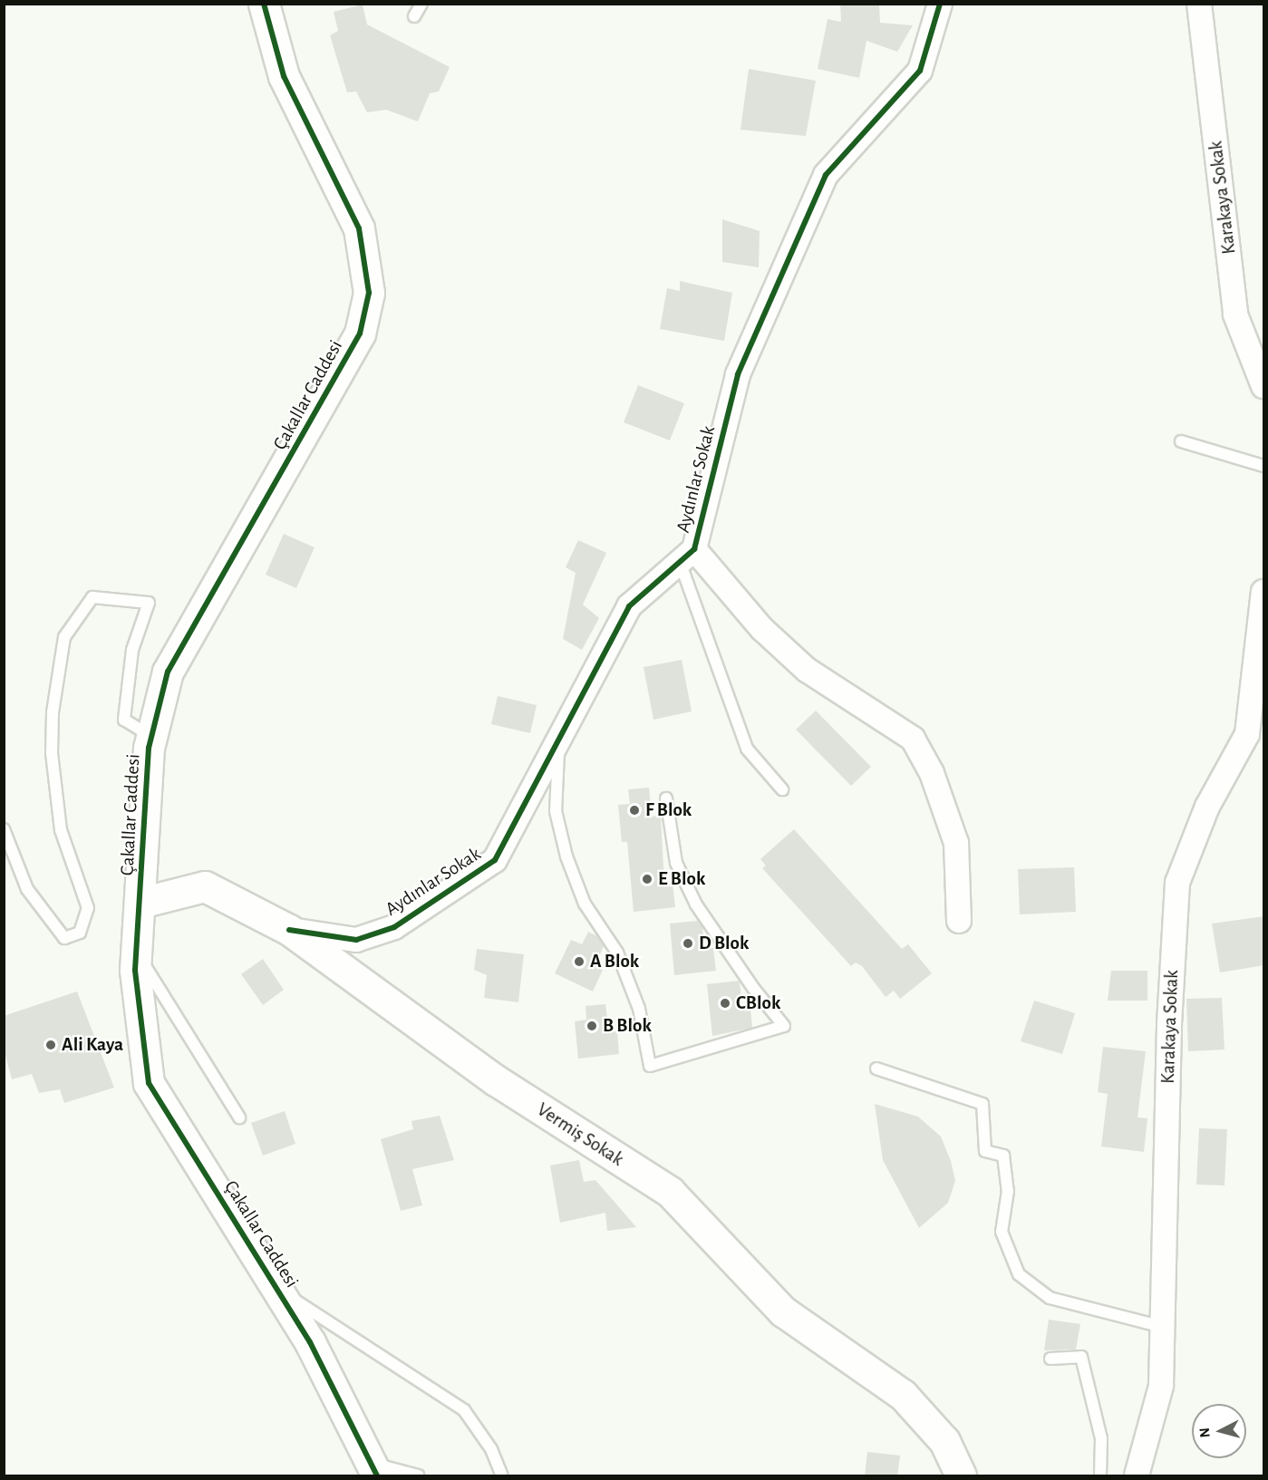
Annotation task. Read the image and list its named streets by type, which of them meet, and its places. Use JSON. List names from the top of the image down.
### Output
{
  "streets": {
    "street": [
      "Karakaya Sokak",
      "Çakallar Caddesi",
      "Aydınlar Sokak",
      "Vermiş Sokak"
    ]
  },
  "crossings": [
    ["Çakallar Caddesi", "Vermiş Sokak"],
    ["Aydınlar Sokak", "Vermiş Sokak"]
  ],
  "places": [
    "F Blok",
    "E Blok",
    "D Blok",
    "A Blok",
    "CBlok",
    "B Blok",
    "Ali Kaya"
  ],
  "north": "left"
}
